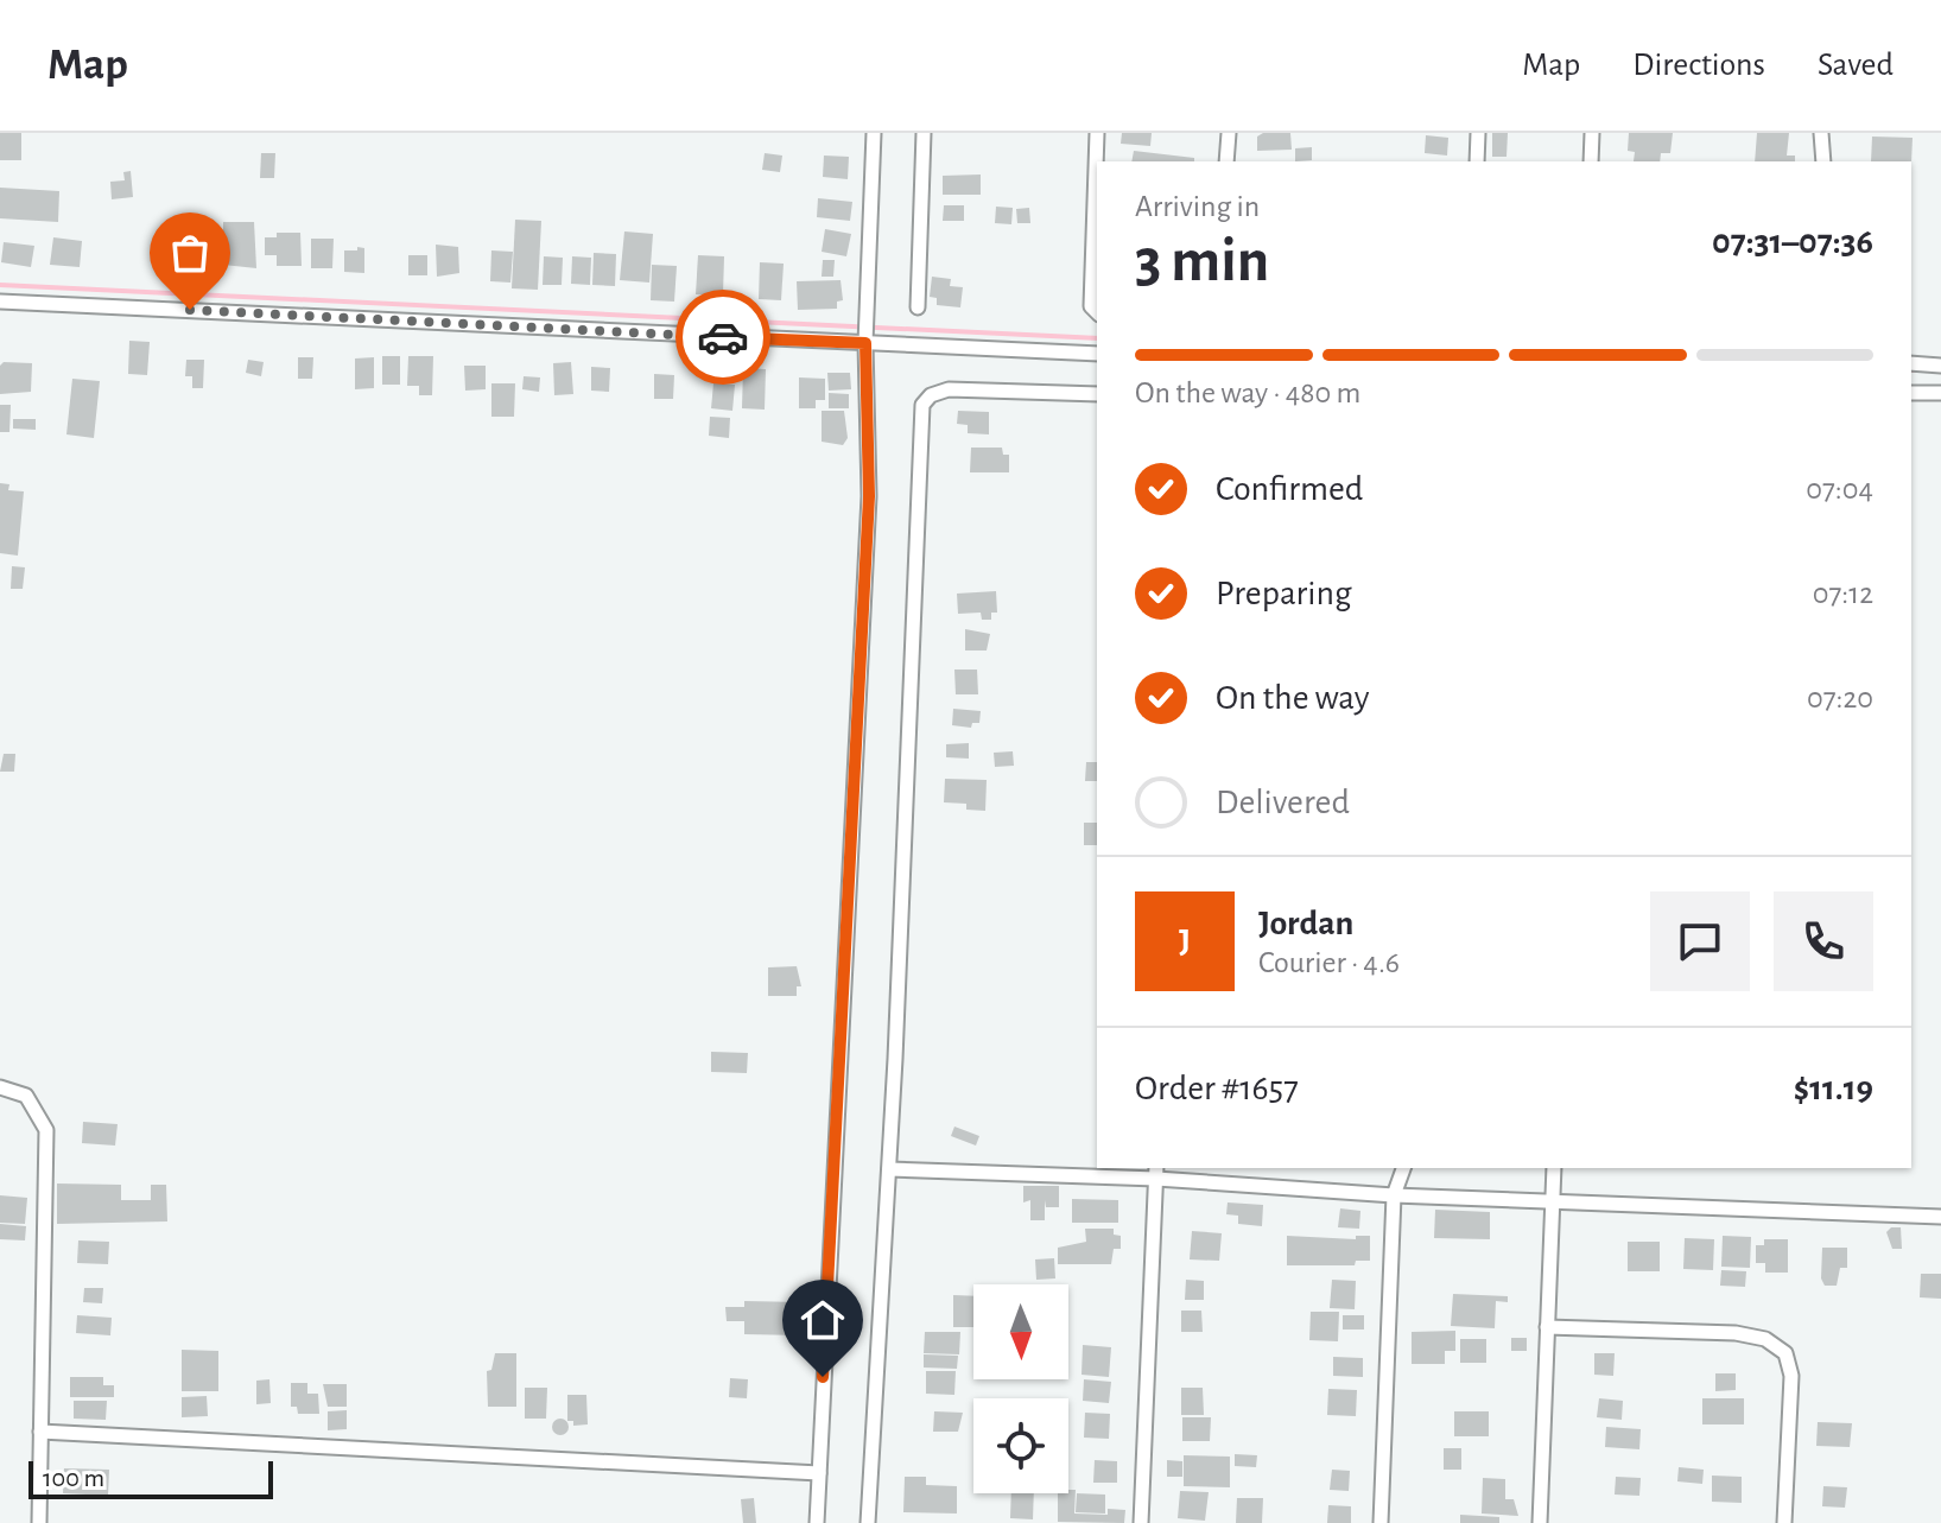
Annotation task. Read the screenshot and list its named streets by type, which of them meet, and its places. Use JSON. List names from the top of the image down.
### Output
{
  "scale_bar": "100 m",
  "north": "bottom",
  "page": {
    "header": "Map",
    "nav": ["Map", "Directions", "Saved"],
    "heading": ["3 min", "Arriving in", "07:31–07:36"],
    "panel": [
      "Jordan",
      "Courier · 4.6",
      "Order #1657",
      "$11.19"
    ],
    "bar": "On the way · 480 m",
    "list": [
      ["Confirmed", "07:04"],
      ["Preparing", "07:12"],
      ["On the way", "07:20"],
      "Delivered"
    ],
    "round": "J",
    "scale": "100 m"
  }
}
